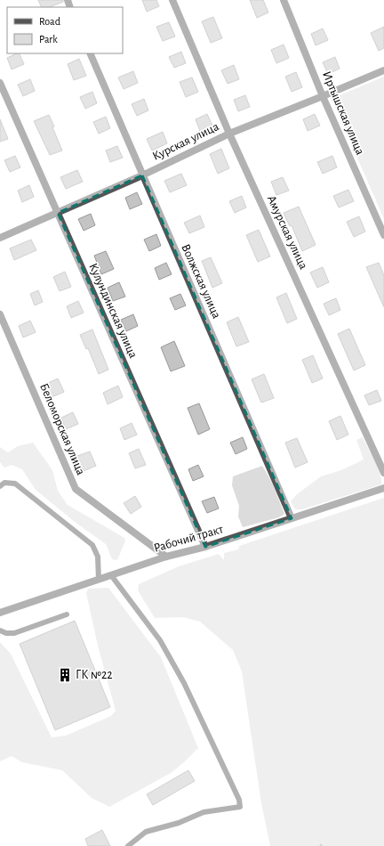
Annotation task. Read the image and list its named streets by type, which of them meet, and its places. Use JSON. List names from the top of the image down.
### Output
{
  "streets": {
    "street": [
      "Иртышская улица",
      "Курская улица",
      "Амурская улица",
      "Волжская улица",
      "Кулундинская улица",
      "Беломорская улица",
      "Рабочий тракт"
    ]
  },
  "crossings": [
    ["Иртышская улица", "Курская улица"],
    ["Курская улица", "Амурская улица"],
    ["Курская улица", "Волжская улица"],
    ["Курская улица", "Кулундинская улица"],
    ["Волжская улица", "Рабочий тракт"],
    ["Кулундинская улица", "Рабочий тракт"],
    ["Беломорская улица", "Рабочий тракт"]
  ],
  "places": {
    "building": ["ГК №22"]
  },
  "legend": ["Road", "Park"]
}
